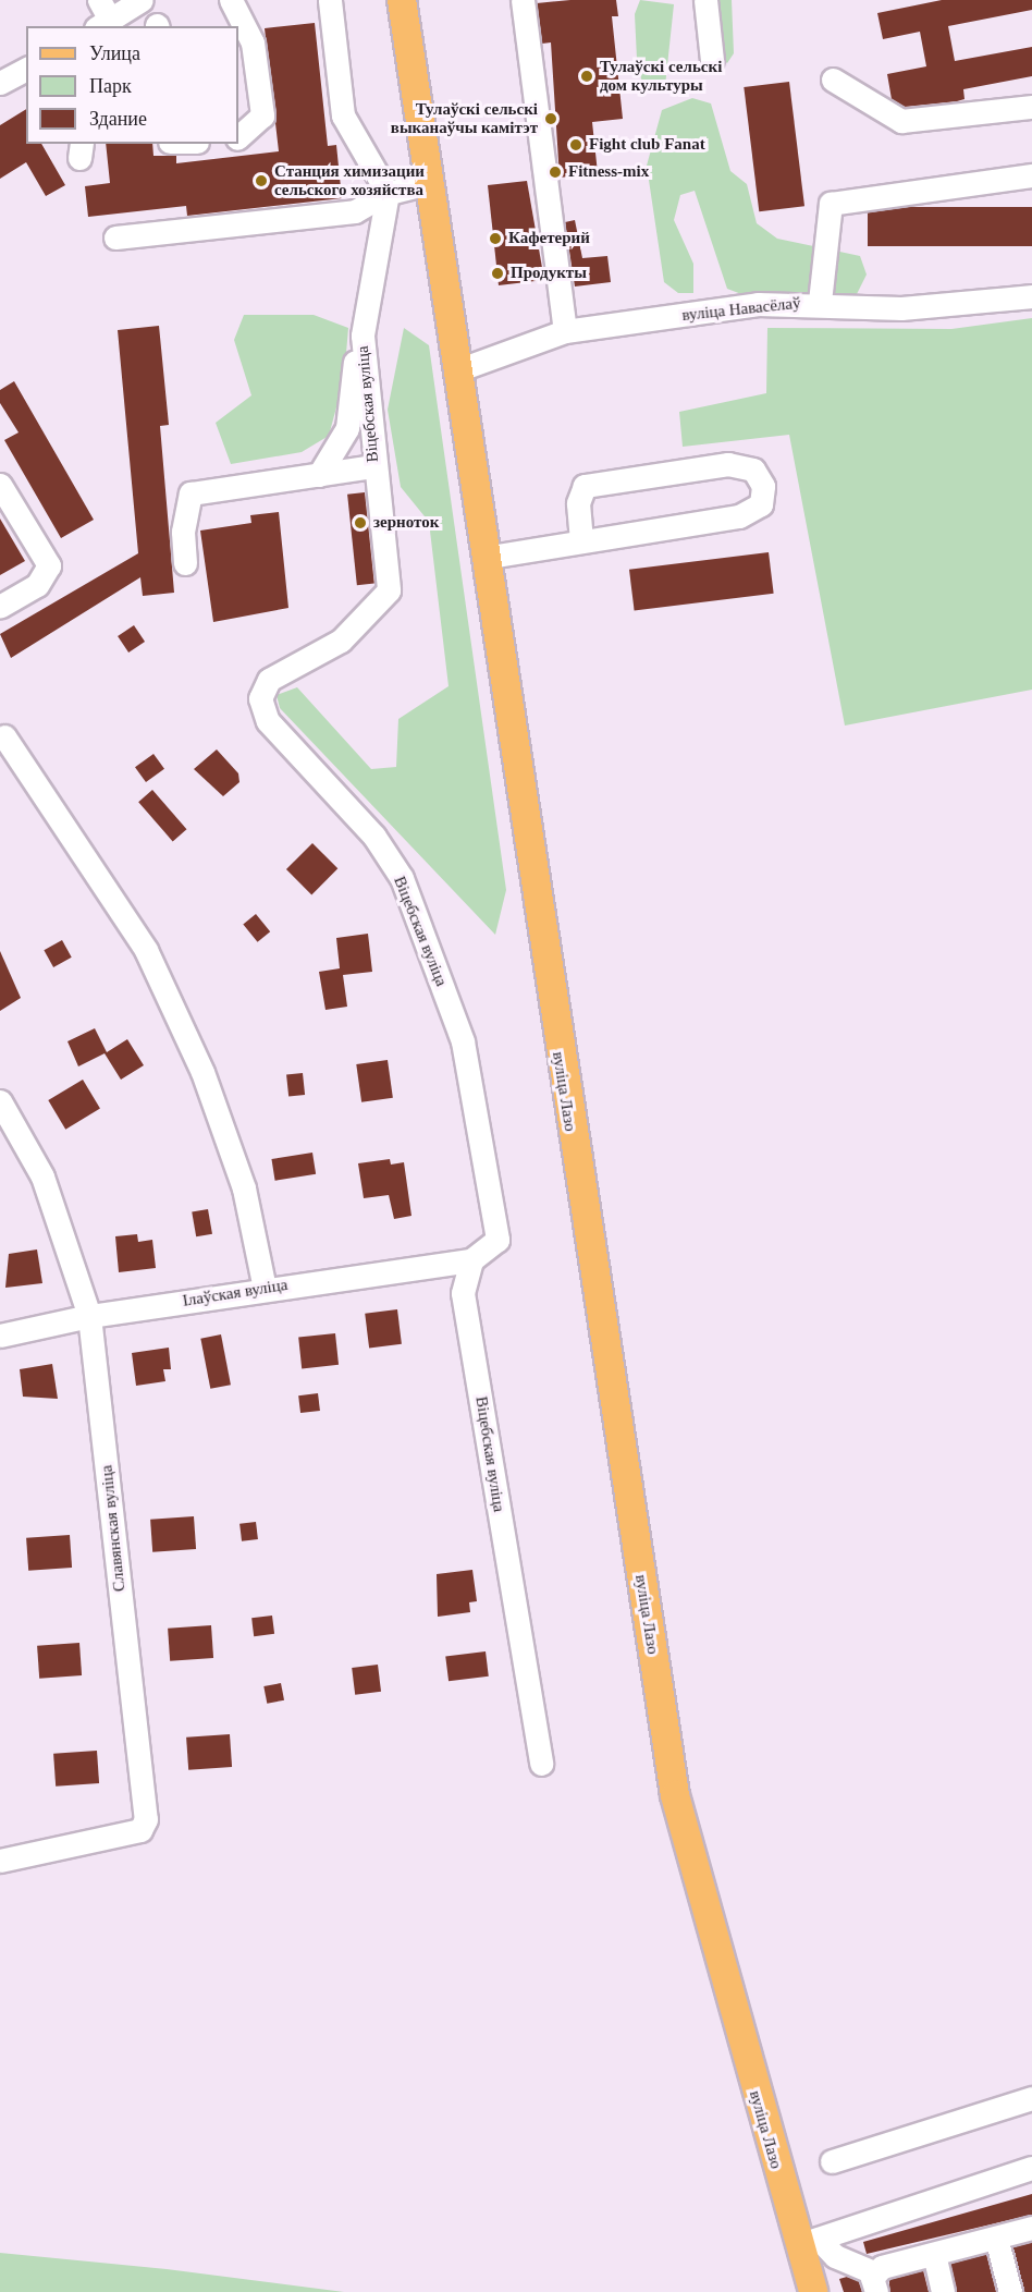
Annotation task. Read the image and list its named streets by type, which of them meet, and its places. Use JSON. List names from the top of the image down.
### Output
{
  "streets": {
    "main road": ["вуліца Лазо"],
    "street": [
      "вуліца Навасёлаў",
      "Віцебская вуліца",
      "Ілаўская вуліца",
      "Славянская вуліца"
    ]
  },
  "crossings": [
    ["вуліца Навасёлаў", "вуліца Лазо"],
    ["Віцебская вуліца", "Ілаўская вуліца"],
    ["Ілаўская вуліца", "Славянская вуліца"]
  ],
  "places": [
    "Тулаўскі сельскі дом культуры",
    "Тулаўскі сельскі выканаўчы камітэт",
    "Fight club Fanat",
    "Fitness-mix",
    "Станция химизации сельского хозяйства",
    "Кафетерий",
    "Продукты",
    "зерноток"
  ],
  "legend": ["Улица", "Парк", "Здание"]
}
